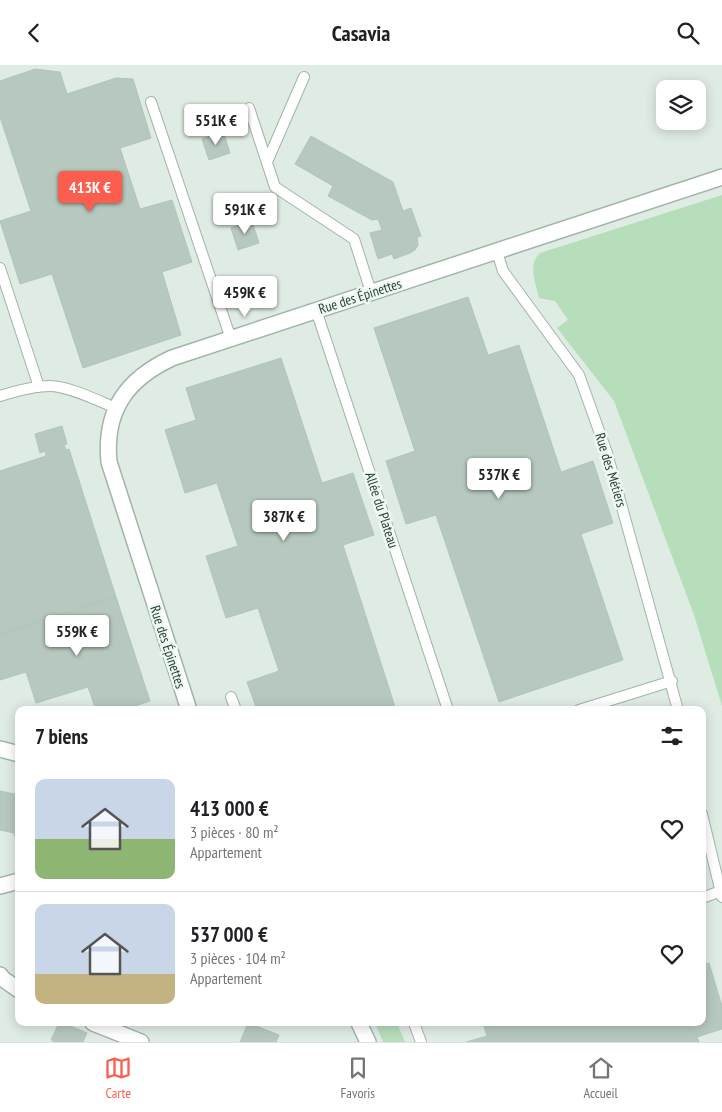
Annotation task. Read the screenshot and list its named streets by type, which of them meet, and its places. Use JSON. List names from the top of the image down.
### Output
{
  "streets": {
    "street": ["Rue des Épinettes"],
    "lane": ["Rue des Métiers", "Allée du Plateau"]
  },
  "crossings": [
    ["Rue des Épinettes", "Rue des Métiers"],
    ["Rue des Épinettes", "Allée du Plateau"]
  ],
  "page": {
    "header": "Casavia",
    "price": [
      "551K €",
      "413K €",
      "591K €",
      "459K €",
      "537K €",
      "387K €",
      "559K €"
    ],
    "heading": "7 biens",
    "list": [
      {
        "name": "413 000 €",
        "note": "3 pièces · 80 m² · Appartement"
      },
      {
        "name": "537 000 €",
        "note": "3 pièces · 104 m² · Appartement"
      }
    ],
    "tabs": ["Carte", "Favoris", "Accueil"]
  }
}
